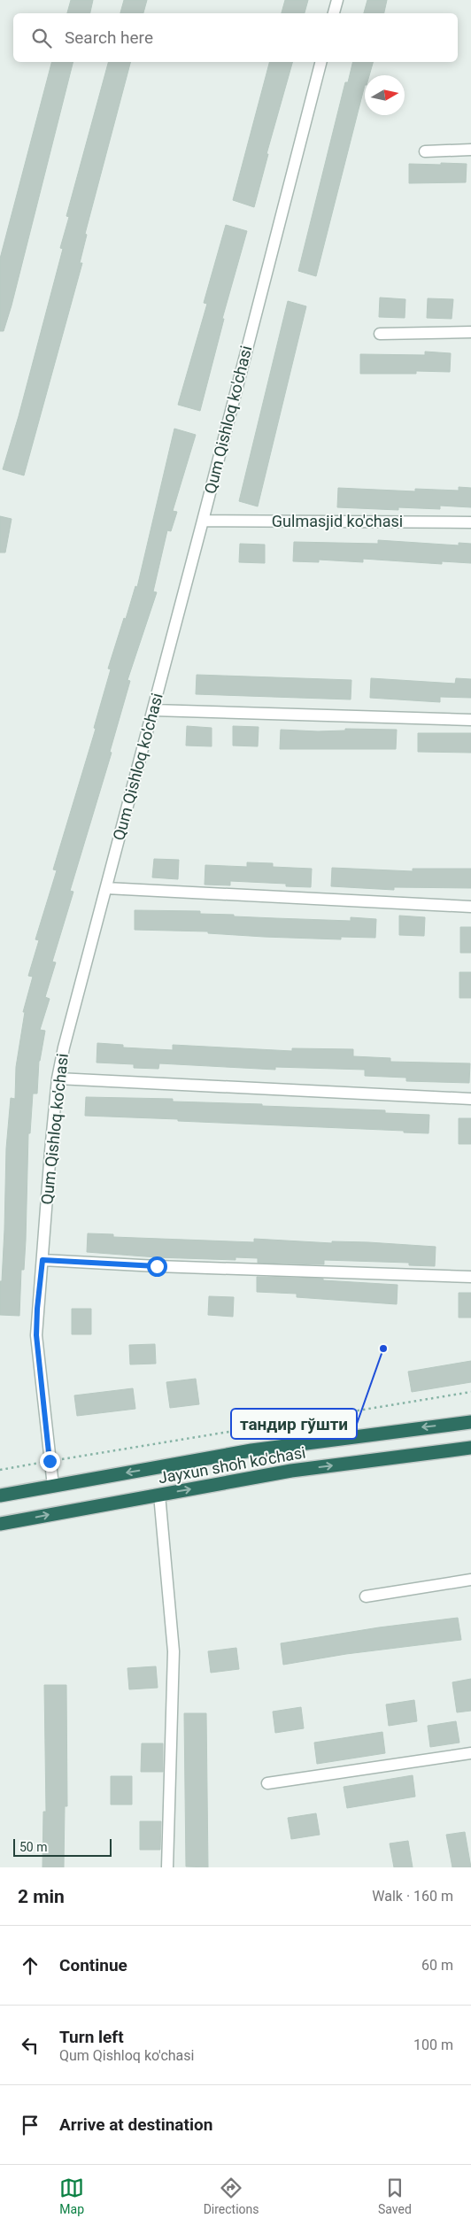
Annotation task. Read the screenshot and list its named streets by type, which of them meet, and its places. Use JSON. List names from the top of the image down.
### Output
{
  "streets": {
    "highway": ["Jayxun shoh ko'chasi"],
    "street": ["Qum Qishloq ko'chasi", "Gulmasjid ko'chasi"]
  },
  "crossings": [
    ["Qum Qishloq ko'chasi", "Gulmasjid ko'chasi"],
    ["Qum Qishloq ko'chasi", "Jayxun shoh ko'chasi"]
  ],
  "places": ["тандир гўшти"],
  "scale_bar": "50 m",
  "north": "right",
  "page": {
    "search": "Search here",
    "scale": "50 m",
    "heading": ["2 min", "Walk · 160 m"],
    "list": [
      ["Continue", "60 m"],
      ["Turn left", "Qum Qishloq ko'chasi", "100 m"],
      "Arrive at destination"
    ],
    "nav": ["Map", "Directions", "Saved"]
  }
}
